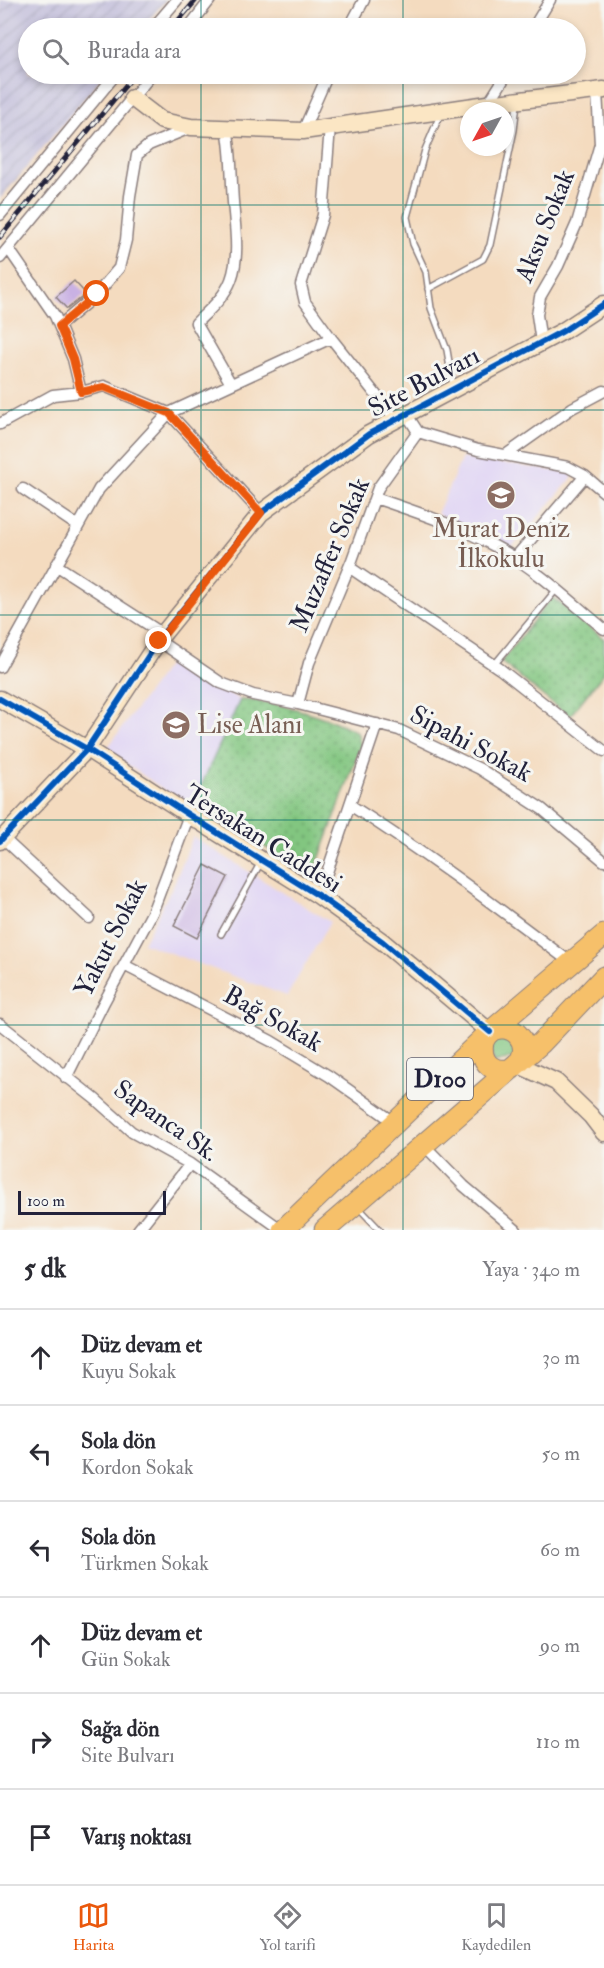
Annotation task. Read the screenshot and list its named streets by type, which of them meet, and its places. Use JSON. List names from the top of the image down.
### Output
{
  "streets": {
    "highway": ["D100"],
    "street": [
      "Aksu Sokak",
      "Site Bulvarı",
      "Muzaffer Sokak",
      "Sipahi Sokak",
      "Tersakan Caddesi",
      "Yakut Sokak",
      "Bağ Sokak",
      "Sapanca Sk."
    ]
  },
  "crossings": [
    ["Aksu Sokak", "Site Bulvarı"],
    ["Site Bulvarı", "Sipahi Sokak"],
    ["Site Bulvarı", "Tersakan Caddesi"],
    ["Muzaffer Sokak", "Sipahi Sokak"],
    ["Tersakan Caddesi", "Yakut Sokak"],
    ["Tersakan Caddesi", "D100"],
    ["Yakut Sokak", "Bağ Sokak"],
    ["Yakut Sokak", "Sapanca Sk."],
    ["Bağ Sokak", "D100"],
    ["D100", "Sapanca Sk."]
  ],
  "places": {
    "school or university": ["Murat Deniz İlkokulu", "Lise Alanı"]
  },
  "scale_bar": "100 m",
  "north": "bottom left",
  "page": {
    "search": "Burada ara",
    "scale": "100 m",
    "heading": ["5 dk", "Yaya · 340 m"],
    "list": [
      ["Düz devam et", "Kuyu Sokak", "30 m"],
      ["Sola dön", "Kordon Sokak", "50 m"],
      ["Sola dön", "Türkmen Sokak", "60 m"],
      ["Düz devam et", "Gün Sokak", "90 m"],
      ["Sağa dön", "Site Bulvarı", "110 m"],
      "Varış noktası"
    ],
    "nav": ["Harita", "Yol tarifi", "Kaydedilen"]
  }
}
